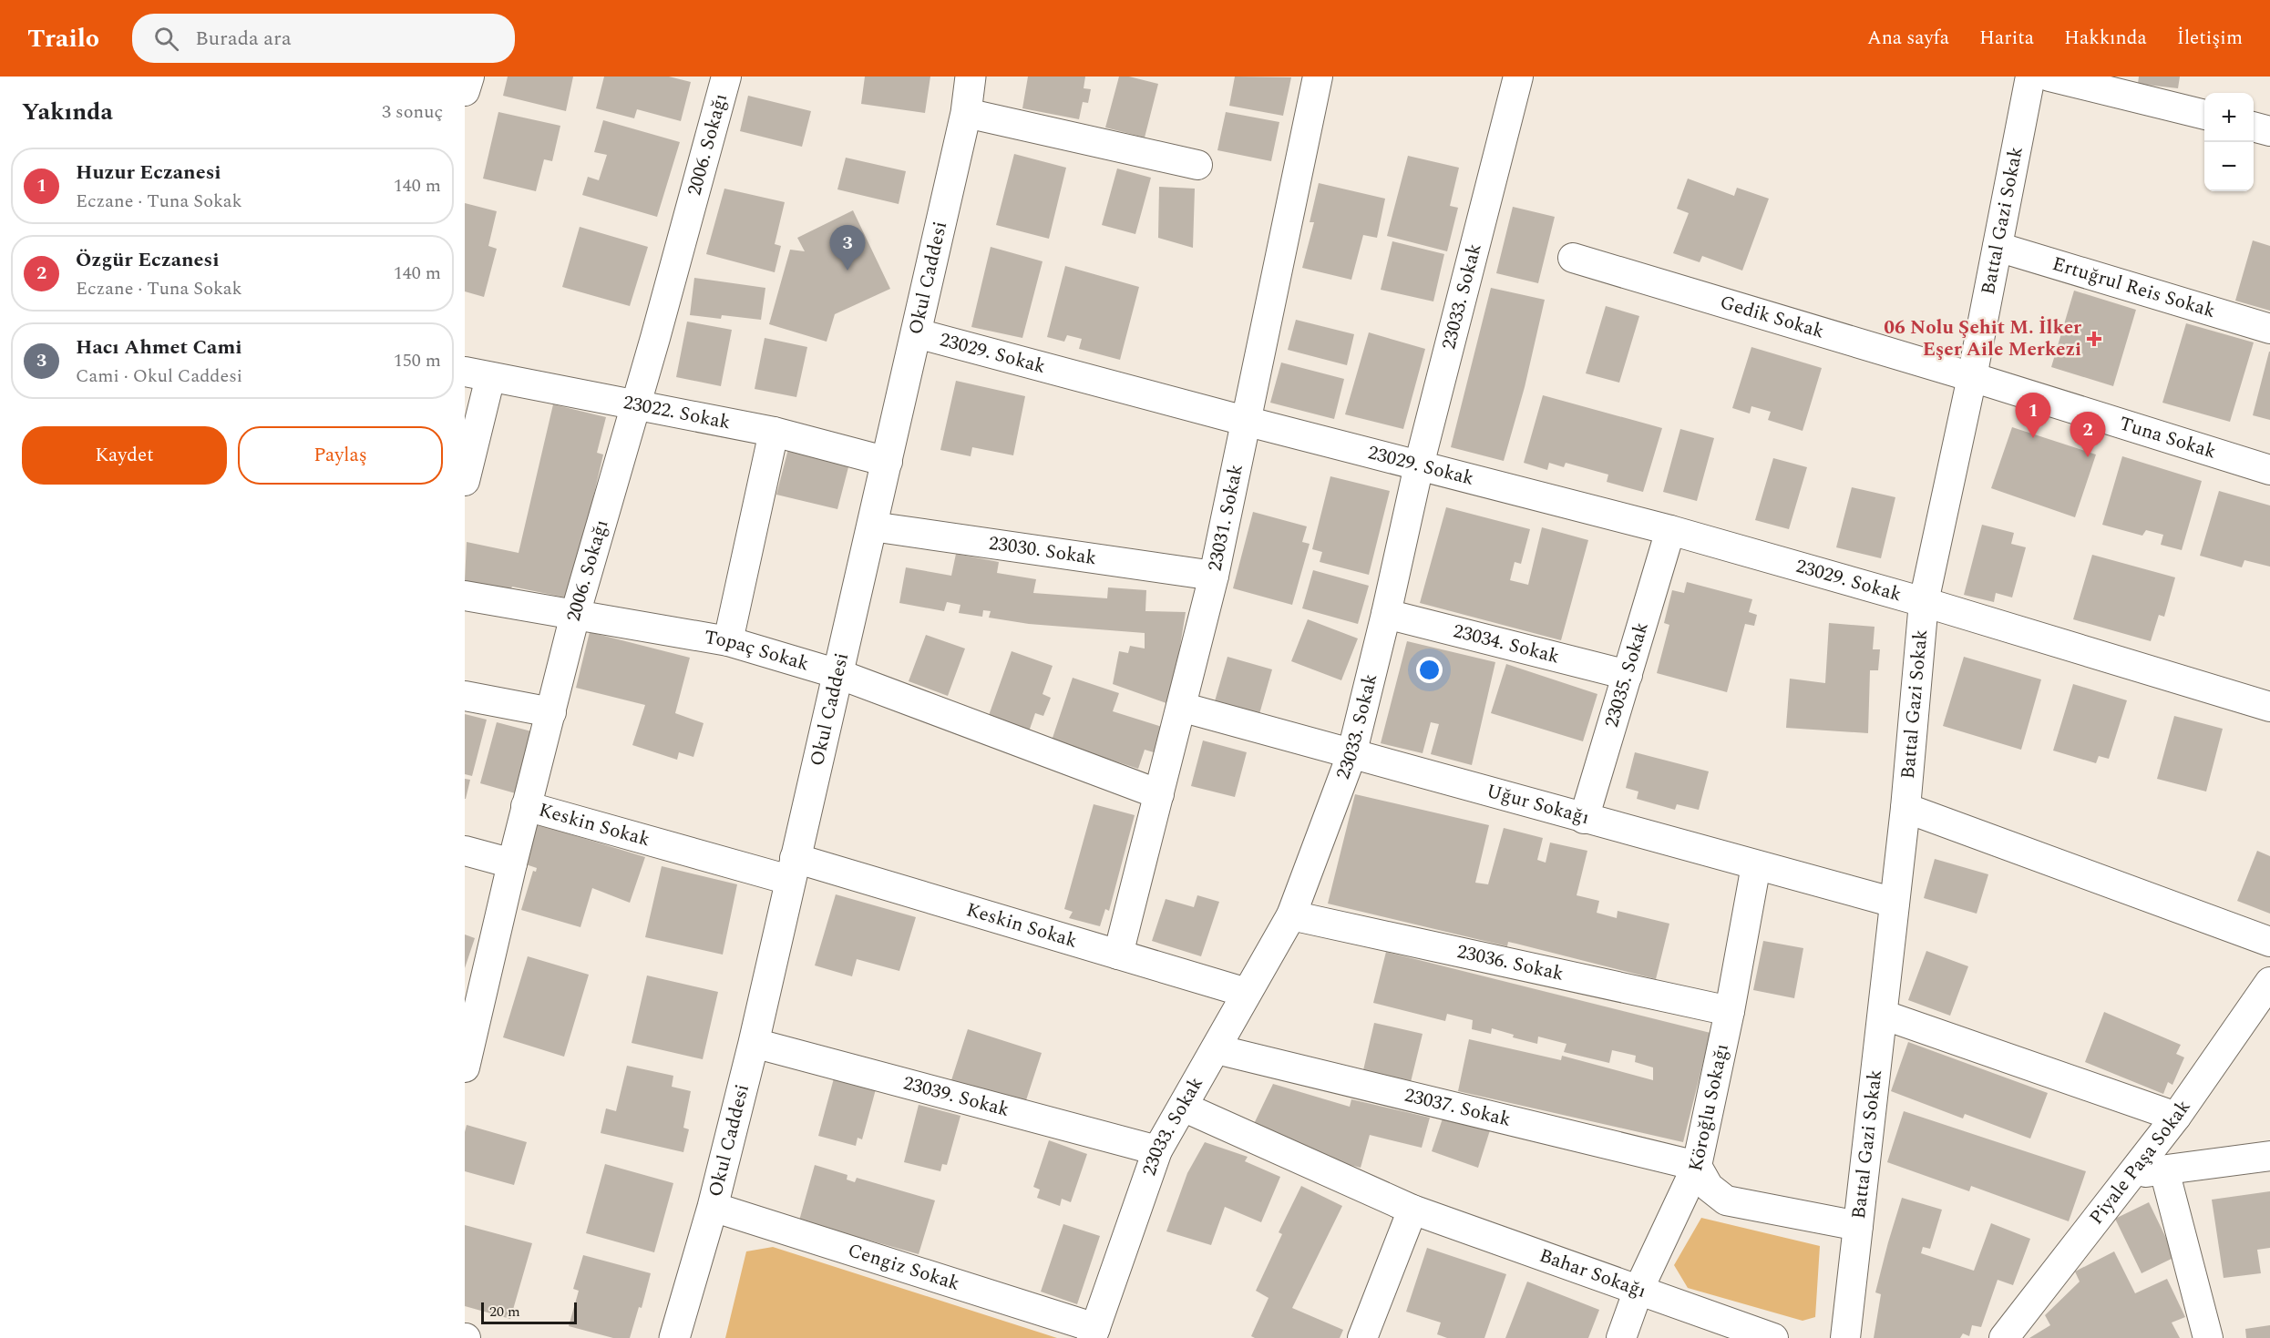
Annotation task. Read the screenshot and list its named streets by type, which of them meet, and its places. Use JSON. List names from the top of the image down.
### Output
{
  "streets": {
    "main road": ["Okul Caddesi"],
    "street": [
      "2006. Sokağı",
      "Battal Gazi Sokak",
      "Ertuğrul Reis Sokak",
      "23033. Sokak",
      "Gedik Sokak",
      "23029. Sokak",
      "23022. Sokak",
      "Tuna Sokak",
      "23031. Sokak",
      "23030. Sokak",
      "23034. Sokak",
      "Topaç Sokak",
      "23035. Sokak",
      "Uğur Sokağı",
      "Keskin Sokak",
      "23036. Sokak",
      "23039. Sokak",
      "23037. Sokak",
      "Köroğlu Sokağı",
      "Piyale Paşa Sokak",
      "Cengiz Sokak",
      "Bahar Sokağı"
    ]
  },
  "crossings": [
    ["2006. Sokağı", "23022. Sokak"],
    ["2006. Sokağı", "Topaç Sokak"],
    ["2006. Sokağı", "Keskin Sokak"],
    ["Battal Gazi Sokak", "Ertuğrul Reis Sokak"],
    ["Battal Gazi Sokak", "Gedik Sokak"],
    ["Battal Gazi Sokak", "23029. Sokak"],
    ["Battal Gazi Sokak", "Tuna Sokak"],
    ["Battal Gazi Sokak", "Uğur Sokağı"],
    ["Okul Caddesi", "23029. Sokak"],
    ["Okul Caddesi", "23022. Sokak"],
    ["Okul Caddesi", "23030. Sokak"],
    ["Okul Caddesi", "Topaç Sokak"],
    ["Okul Caddesi", "Keskin Sokak"],
    ["Okul Caddesi", "23039. Sokak"],
    ["Okul Caddesi", "Cengiz Sokak"],
    ["23033. Sokak", "23029. Sokak"],
    ["23033. Sokak", "23034. Sokak"],
    ["23033. Sokak", "Uğur Sokağı"],
    ["23033. Sokak", "Keskin Sokak"],
    ["23033. Sokak", "23036. Sokak"],
    ["23033. Sokak", "23039. Sokak"],
    ["23033. Sokak", "23037. Sokak"],
    ["23033. Sokak", "Cengiz Sokak"],
    ["23033. Sokak", "Bahar Sokağı"],
    ["Gedik Sokak", "Tuna Sokak"],
    ["23029. Sokak", "23031. Sokak"],
    ["23029. Sokak", "23035. Sokak"],
    ["23031. Sokak", "23030. Sokak"],
    ["23031. Sokak", "Topaç Sokak"],
    ["23031. Sokak", "Uğur Sokağı"],
    ["23031. Sokak", "Keskin Sokak"],
    ["23034. Sokak", "23035. Sokak"],
    ["23035. Sokak", "Uğur Sokağı"],
    ["Uğur Sokağı", "Köroğlu Sokağı"],
    ["23036. Sokak", "Köroğlu Sokağı"],
    ["23037. Sokak", "Köroğlu Sokağı"],
    ["Köroğlu Sokağı", "Bahar Sokağı"]
  ],
  "places": {
    "health": ["06 Nolu Şehit M. İlker Eşer Aile Merkezi"]
  },
  "scale_bar": "20 m",
  "page": {
    "header": "Trailo",
    "search": "Burada ara",
    "nav": [
      "Ana sayfa",
      "Harita",
      "Hakkında",
      "İletişim"
    ],
    "heading": ["Yakında", "3 sonuç"],
    "map_buttons": ["+", "−"],
    "list": [
      {
        "mark": "1",
        "name": "Huzur Eczanesi",
        "note": "Eczane · Tuna Sokak",
        "value": "140 m"
      },
      {
        "mark": "2",
        "name": "Özgür Eczanesi",
        "note": "Eczane · Tuna Sokak",
        "value": "140 m"
      },
      {
        "mark": "3",
        "name": "Hacı Ahmet Cami",
        "note": "Cami · Okul Caddesi",
        "value": "150 m"
      }
    ],
    "pins": ["3", "1", "2"],
    "buttons": ["Kaydet", "Paylaş"],
    "scale": "20 m"
  }
}
